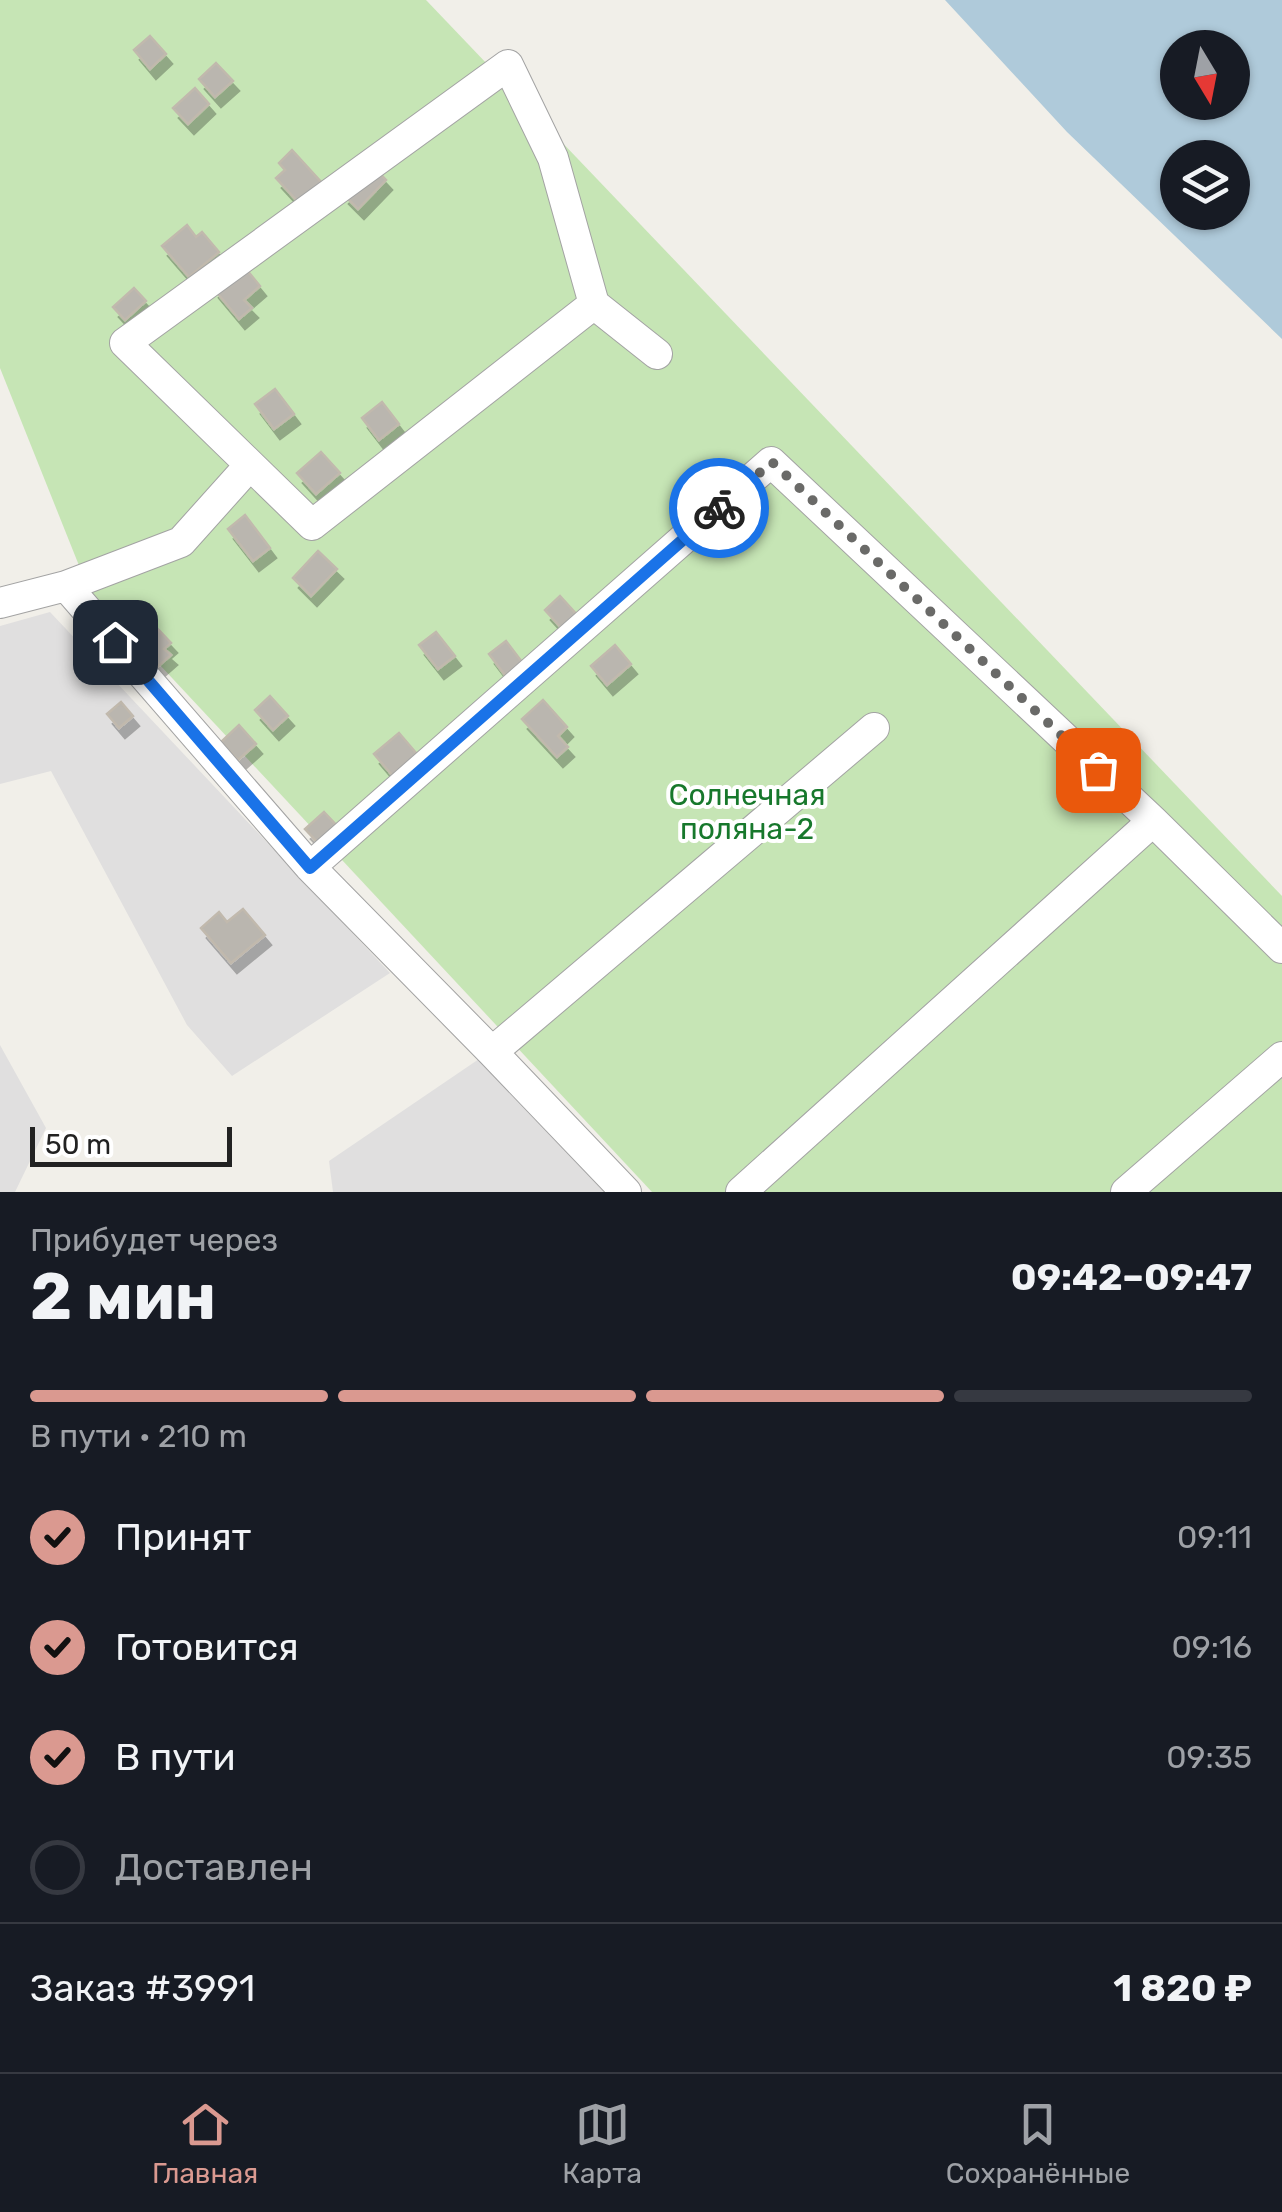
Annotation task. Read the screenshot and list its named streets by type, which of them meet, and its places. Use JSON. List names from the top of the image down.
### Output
{
  "parks": ["Солнечная поляна-2"],
  "scale_bar": "50 m",
  "north": "bottom",
  "page": {
    "scale": "50 m",
    "heading": ["2 мин", "Прибудет через", "09:42–09:47"],
    "panel": ["Заказ #3991", "1 820 ₽"],
    "bar": "В пути · 210 m",
    "list": [
      ["Принят", "09:11"],
      ["Готовится", "09:16"],
      ["В пути", "09:35"],
      "Доставлен"
    ],
    "tabs": ["Главная", "Карта", "Сохранённые"]
  }
}
